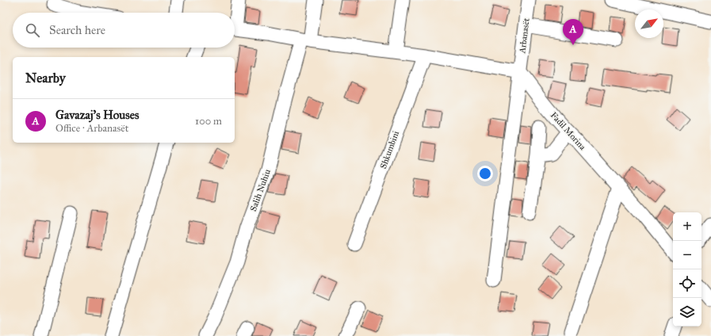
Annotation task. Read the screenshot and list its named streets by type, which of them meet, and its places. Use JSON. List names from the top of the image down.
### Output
{
  "streets": {
    "street": [
      "Arbanasët",
      "Fadil Morina",
      "Shkumbini",
      "Salih Nuhiu"
    ]
  },
  "crossings": [
    ["Arbanasët", "Fadil Morina"]
  ],
  "north": "top right",
  "page": {
    "search": "Search here",
    "pins": "A",
    "heading": "Nearby",
    "list": [
      {
        "mark": "A",
        "name": "Gavazaj's Houses",
        "note": "Office · Arbanasët",
        "value": "100 m"
      }
    ],
    "map_buttons": ["+", "−"]
  }
}
